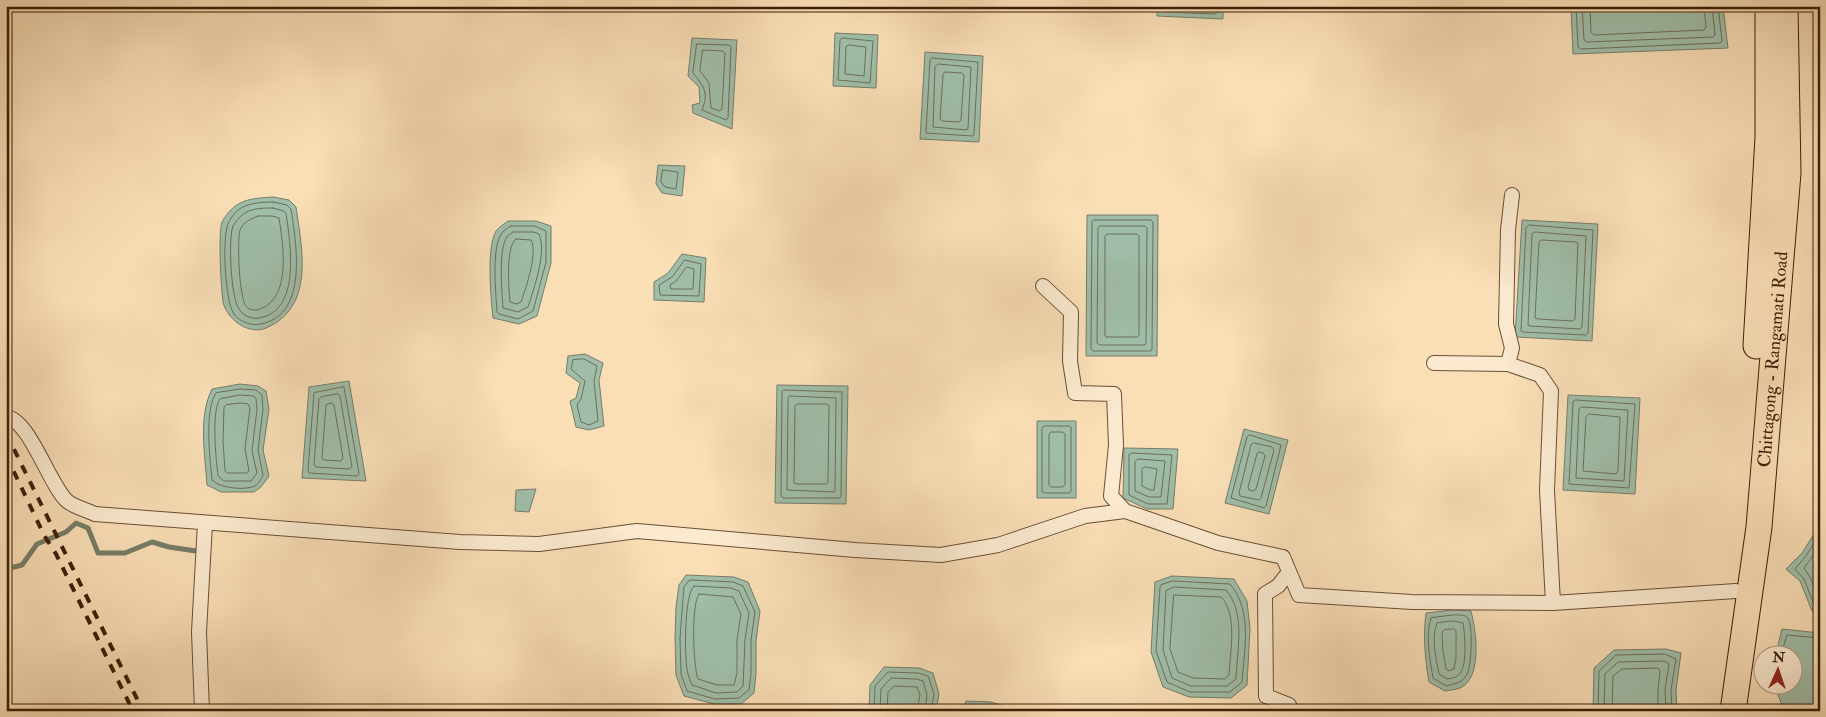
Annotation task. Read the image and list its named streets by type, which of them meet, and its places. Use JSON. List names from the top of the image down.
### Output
{
  "streets": {
    "highway": ["Chittagong - Rangamati Road"]
  },
  "north": "top"
}
